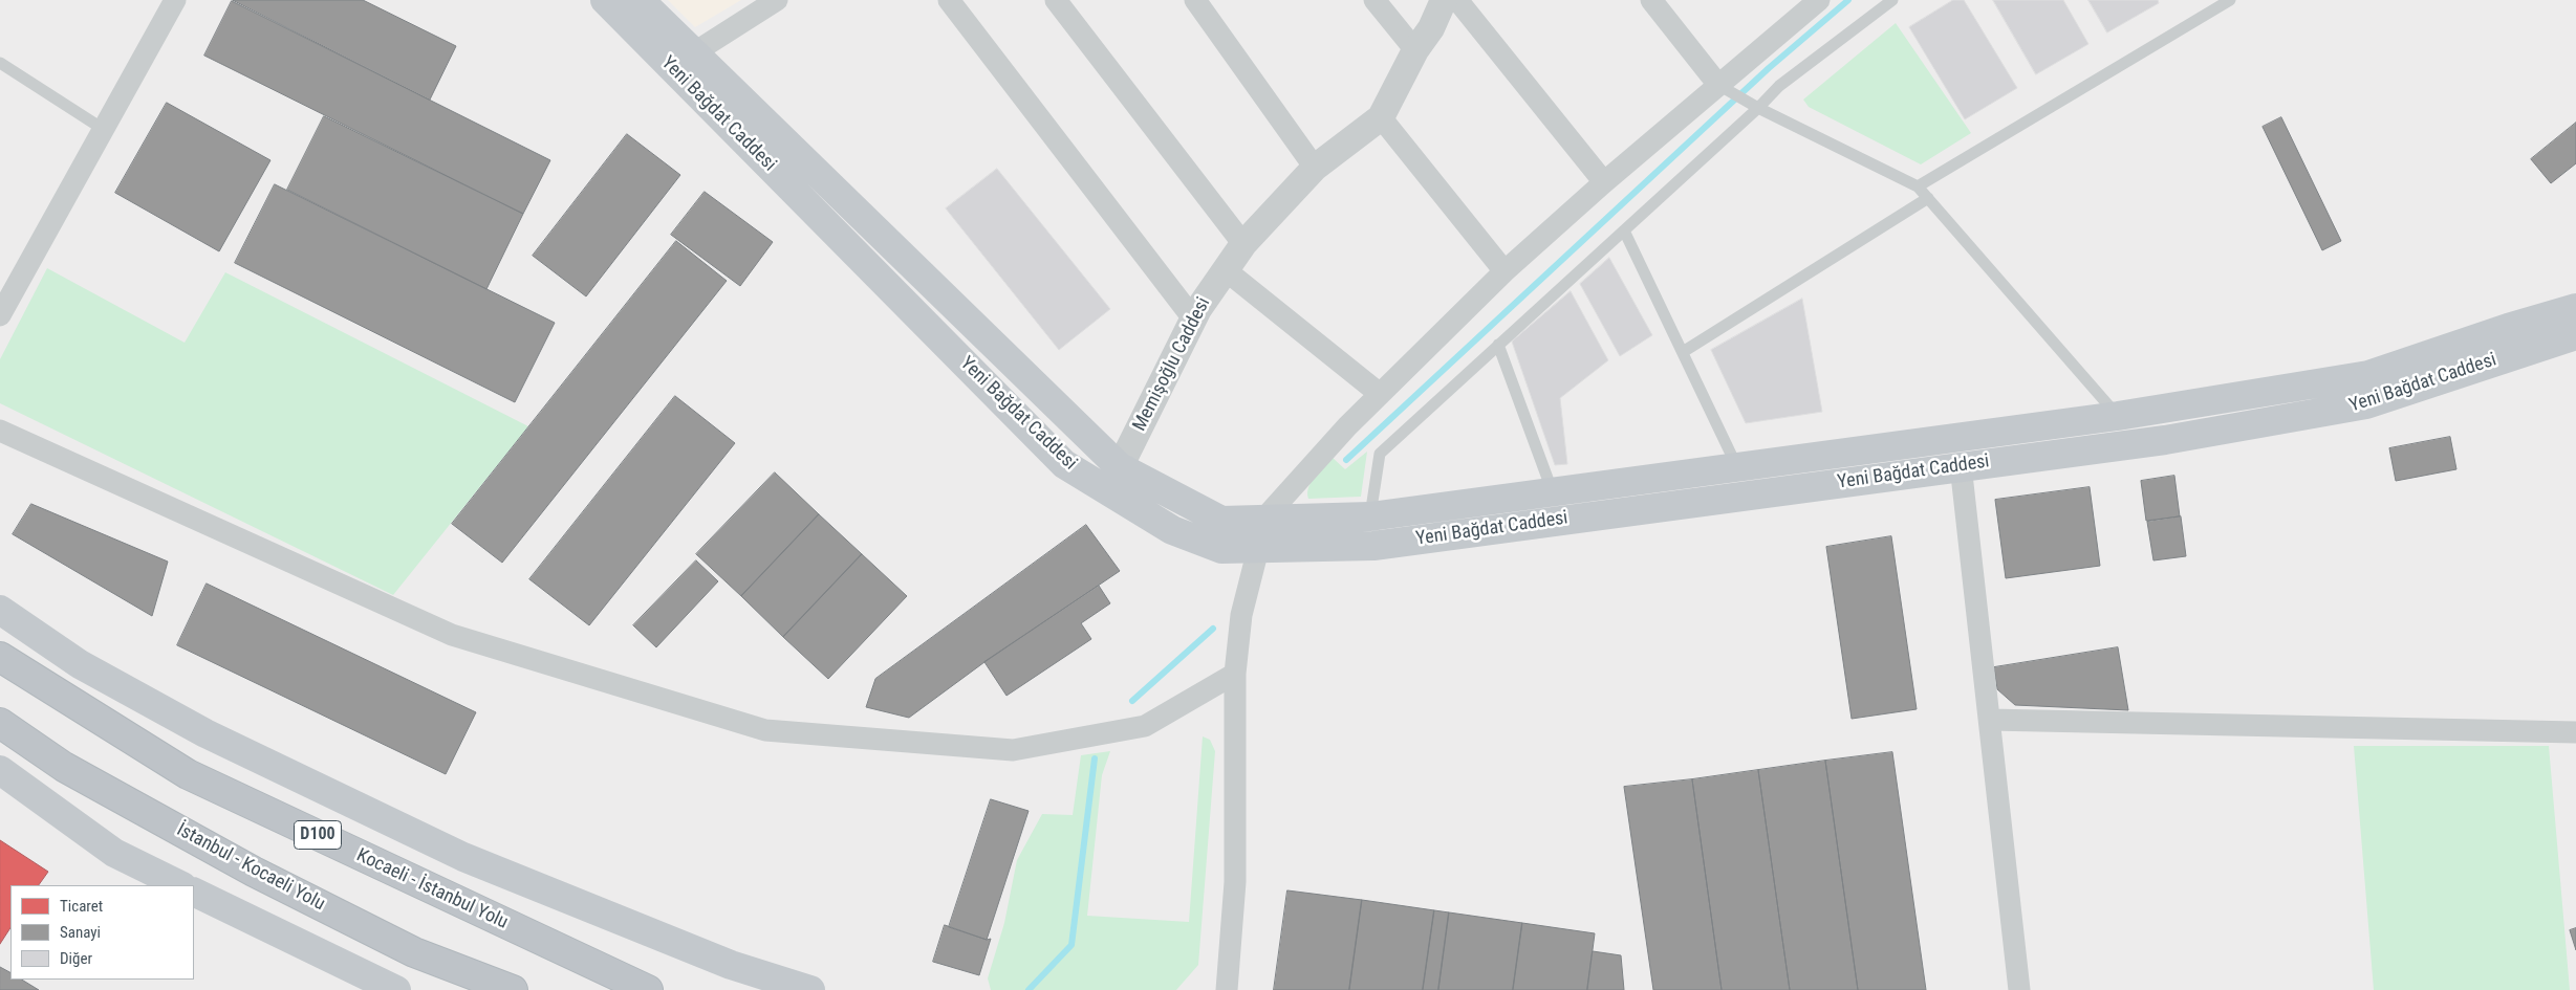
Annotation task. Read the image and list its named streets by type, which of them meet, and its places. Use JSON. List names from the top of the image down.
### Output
{
  "streets": {
    "highway": ["D100", "İstanbul - Kocaeli Yolu", "Kocaeli - İstanbul Yolu"],
    "main road": ["Yeni Bağdat Caddesi"],
    "street": ["Memişoğlu Caddesi"]
  },
  "crossings": [
    ["Yeni Bağdat Caddesi", "Memişoğlu Caddesi"]
  ],
  "legend": ["Ticaret", "Sanayi", "Diğer"]
}
